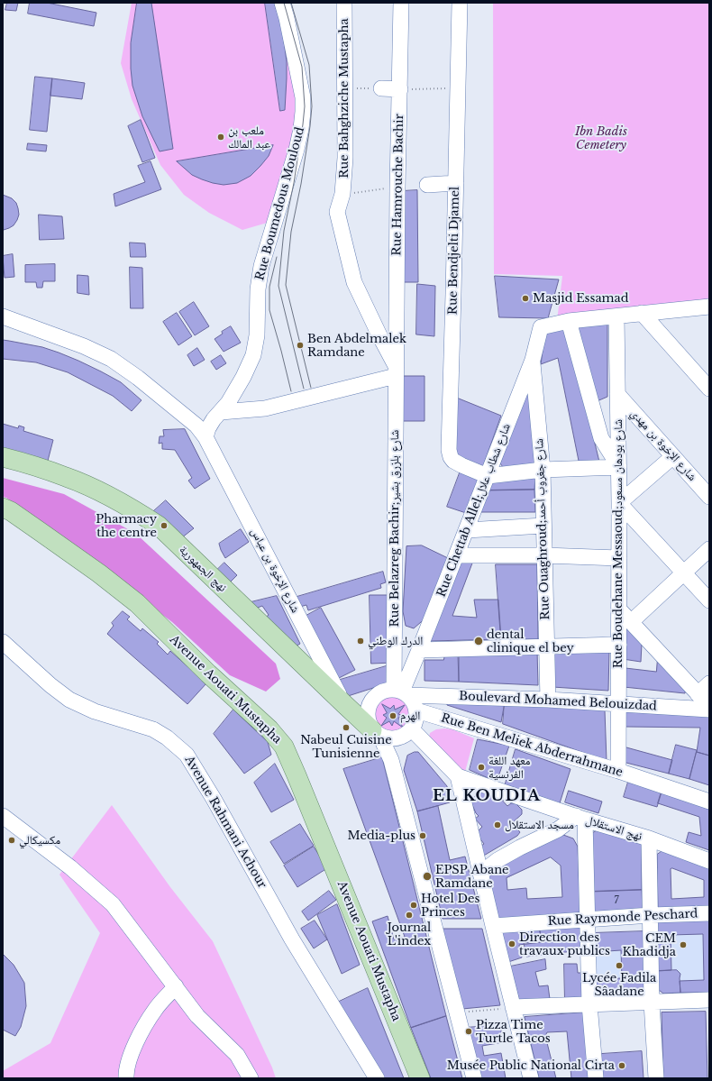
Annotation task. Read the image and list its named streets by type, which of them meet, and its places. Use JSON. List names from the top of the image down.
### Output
{
  "streets": {
    "main road": ["نهج الجمهورية", "Avenue Aouati Mustapha"],
    "street": [
      "Rue Bahghziche Mustapha",
      "Rue Hamrouche Bachir",
      "Rue Boumedous Mouloud",
      "Rue Bendjelti Djamel",
      "شارع الإخوة بن مهدي",
      "Rue Chettab Allel;شارع شطاب علال",
      "Rue Belazreg Bachir;شارع بلزرق بشير",
      "Rue Ouaghroud;شارع جغروب أحمد",
      "Rue Boudehane Messaoud;شارع بودهان مسعود",
      "شارع الإخوة بن عباس",
      "Boulevard Mohamed Belouizdad",
      "Rue Ben Meliek Abderrahmane",
      "Avenue Rahmani Achour",
      "نهج الاستقلال",
      "Rue Raymonde Peschard"
    ]
  },
  "crossings": [
    ["Rue Bahghziche Mustapha", "Rue Hamrouche Bachir"],
    ["Rue Bahghziche Mustapha", "Rue Belazreg Bachir;شارع بلزرق بشير"],
    ["Rue Hamrouche Bachir", "Rue Belazreg Bachir;شارع بلزرق بشير"],
    ["Rue Boumedous Mouloud", "شارع الإخوة بن عباس"],
    ["Rue Bendjelti Djamel", "Rue Chettab Allel;شارع شطاب علال"],
    ["شارع الإخوة بن مهدي", "Rue Boudehane Messaoud;شارع بودهان مسعود"],
    ["Rue Chettab Allel;شارع شطاب علال", "Rue Belazreg Bachir;شارع بلزرق بشير"],
    ["Rue Chettab Allel;شارع شطاب علال", "Rue Ouaghroud;شارع جغروب أحمد"],
    ["Rue Chettab Allel;شارع شطاب علال", "نهج الجمهورية"],
    ["Rue Chettab Allel;شارع شطاب علال", "Boulevard Mohamed Belouizdad"],
    ["Rue Chettab Allel;شارع شطاب علال", "Rue Ben Meliek Abderrahmane"],
    ["Rue Chettab Allel;شارع شطاب علال", "نهج الاستقلال"],
    ["Rue Belazreg Bachir;شارع بلزرق بشير", "نهج الجمهورية"],
    ["Rue Belazreg Bachir;شارع بلزرق بشير", "Boulevard Mohamed Belouizdad"],
    ["Rue Belazreg Bachir;شارع بلزرق بشير", "Rue Ben Meliek Abderrahmane"],
    ["Rue Belazreg Bachir;شارع بلزرق بشير", "نهج الاستقلال"],
    ["Rue Ouaghroud;شارع جغروب أحمد", "Boulevard Mohamed Belouizdad"],
    ["Rue Boudehane Messaoud;شارع بودهان مسعود", "Boulevard Mohamed Belouizdad"],
    ["Rue Boudehane Messaoud;شارع بودهان مسعود", "Rue Ben Meliek Abderrahmane"],
    ["نهج الجمهورية", "شارع الإخوة بن عباس"],
    ["نهج الجمهورية", "Boulevard Mohamed Belouizdad"],
    ["نهج الجمهورية", "Rue Ben Meliek Abderrahmane"],
    ["نهج الجمهورية", "نهج الاستقلال"],
    ["Boulevard Mohamed Belouizdad", "Rue Ben Meliek Abderrahmane"],
    ["Boulevard Mohamed Belouizdad", "نهج الاستقلال"],
    ["Rue Ben Meliek Abderrahmane", "نهج الاستقلال"]
  ],
  "districts": ["EL KOUDIA"],
  "parks": ["Ibn Badis Cemetery"],
  "places": [
    "ملعب بن عبد المالك",
    "Masjid Essamad",
    "Ben Abdelmalek Ramdane",
    "Pharmacy the centre",
    "الدرك الوطني",
    "dental clinique el bey",
    "الهرم",
    "Nabeul Cuisine Tunisienne",
    "معهد اللغة الفرنسية",
    "مسجد الاستقلال",
    "Media-plus",
    "مكسيكالي",
    "EPSP Abane Ramdane",
    "Hotel Des Princes",
    "Journal L'index",
    "Direction des travaux publics",
    "CEM Khadidja",
    "Lycée Fadila Sâadane",
    "Pizza Time Turtle Tacos",
    "Musée Public National Cirta"
  ],
  "house_numbers": ["7"]
}
